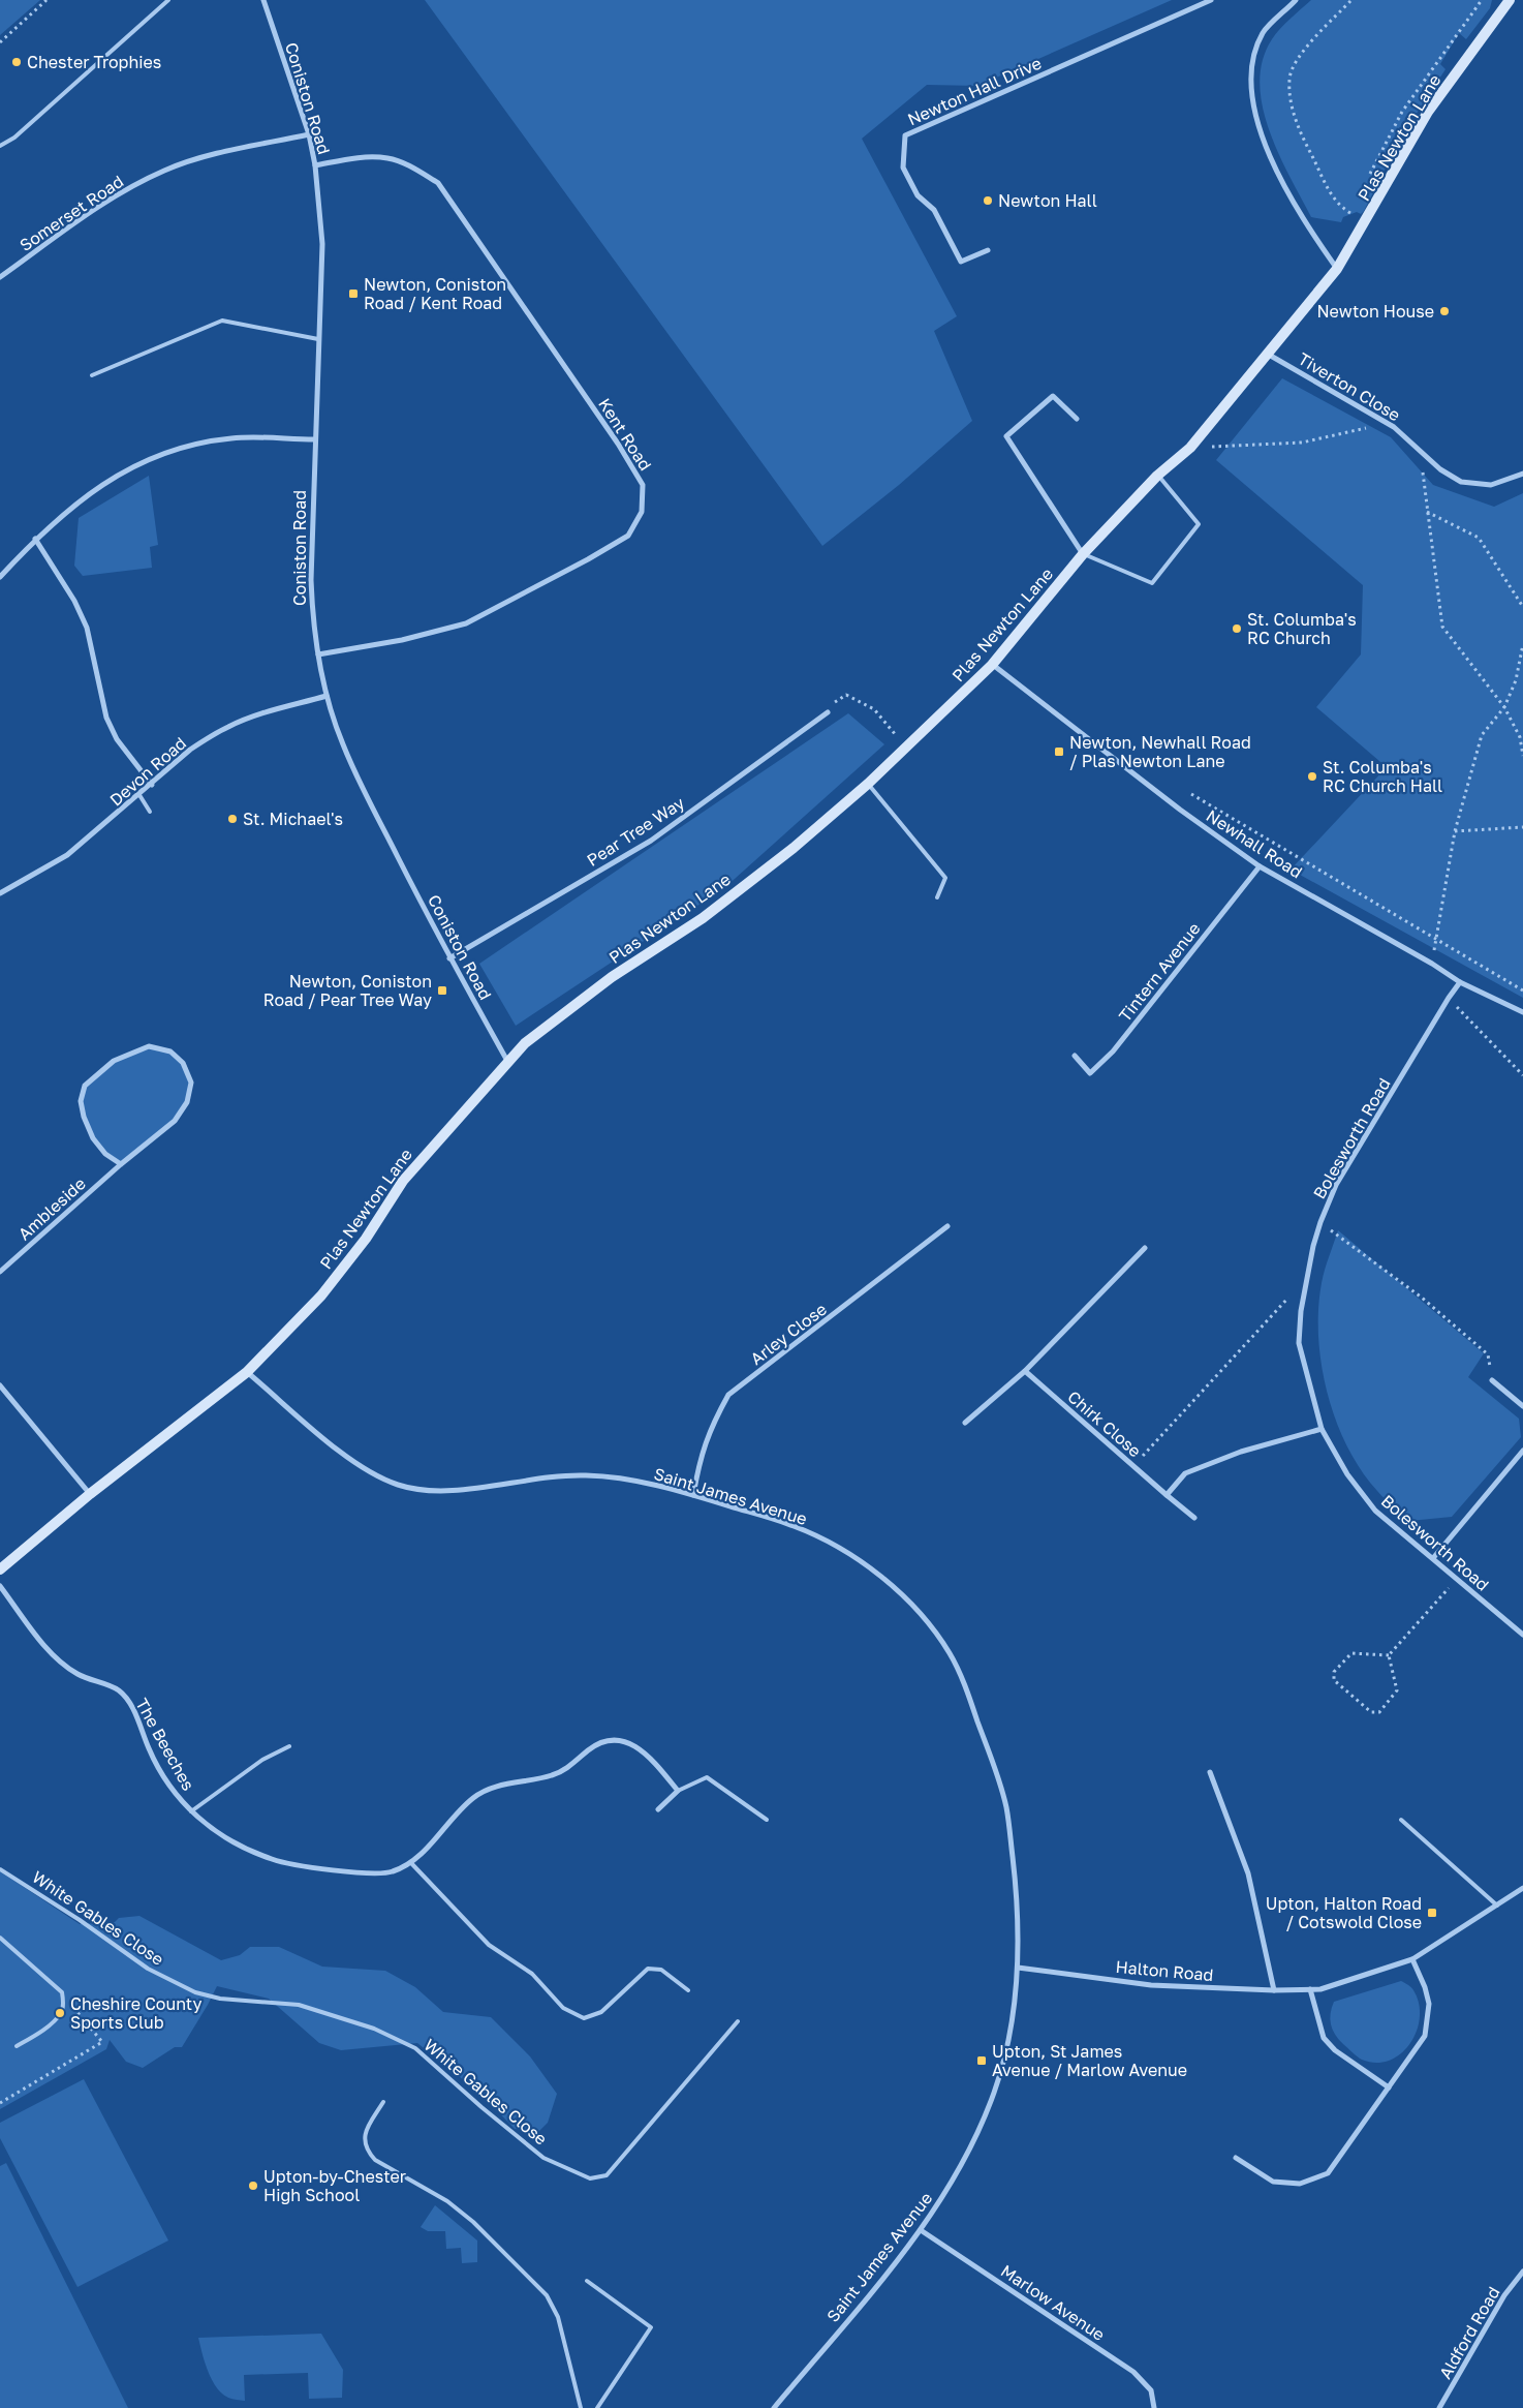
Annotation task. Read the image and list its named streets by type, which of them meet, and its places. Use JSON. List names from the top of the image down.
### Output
{
  "streets": {
    "street": [
      "Newton Hall Drive",
      "Coniston Road",
      "Plas Newton Lane",
      "Somerset Road",
      "Tiverton Close",
      "Kent Road",
      "Devon Road",
      "Pear Tree Way",
      "Newhall Road",
      "Tintern Avenue",
      "Bolesworth Road",
      "Ambleside",
      "Arley Close",
      "Chirk Close",
      "Saint James Avenue",
      "The Beeches",
      "Halton Road",
      "Marlow Avenue",
      "Aldford Road"
    ],
    "lane": ["White Gables Close"]
  },
  "crossings": [
    ["Coniston Road", "Plas Newton Lane"],
    ["Coniston Road", "Somerset Road"],
    ["Coniston Road", "Kent Road"],
    ["Coniston Road", "Devon Road"],
    ["Coniston Road", "Pear Tree Way"],
    ["Plas Newton Lane", "Tiverton Close"],
    ["Plas Newton Lane", "Newhall Road"],
    ["Plas Newton Lane", "Saint James Avenue"],
    ["Newhall Road", "Tintern Avenue"],
    ["Newhall Road", "Bolesworth Road"],
    ["Arley Close", "Saint James Avenue"],
    ["Saint James Avenue", "Halton Road"],
    ["Saint James Avenue", "Marlow Avenue"]
  ],
  "places": {
    "other": [
      "Chester Trophies",
      "Newton Hall",
      "Newton House",
      "St. Columba's RC Church",
      "St. Columba's RC Church Hall",
      "St. Michael's",
      "Cheshire County Sports Club",
      "Upton-by-Chester High School"
    ],
    "transit": [
      "Newton, Coniston Road / Kent Road",
      "Newton, Newhall Road / Plas Newton Lane",
      "Newton, Coniston Road / Pear Tree Way",
      "Upton, Halton Road / Cotswold Close",
      "Upton, St James Avenue / Marlow Avenue"
    ]
  }
}
